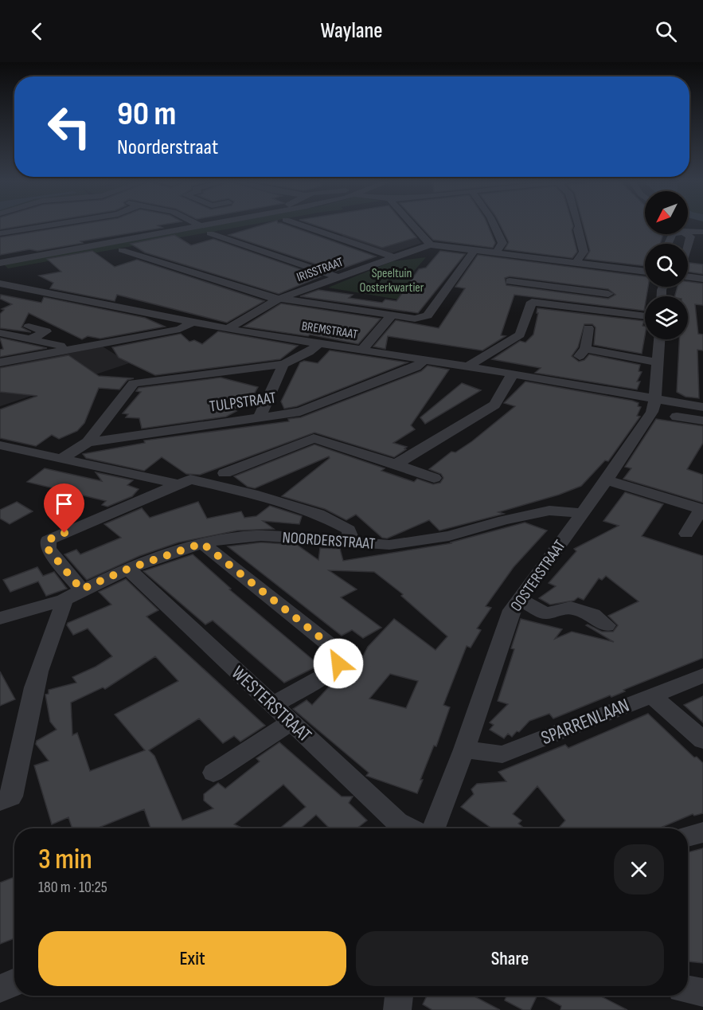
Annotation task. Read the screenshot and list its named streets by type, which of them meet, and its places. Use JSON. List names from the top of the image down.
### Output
{
  "streets": {
    "street": [
      "IRISSTRAAT",
      "BREMSTRAAT",
      "TULPSTRAAT",
      "NOORDERSTRAAT",
      "OOSTERSTRAAT",
      "WESTERSTRAAT",
      "SPARRENLAAN"
    ]
  },
  "crossings": [
    ["IRISSTRAAT", "BREMSTRAAT"],
    ["BREMSTRAAT", "TULPSTRAAT"],
    ["BREMSTRAAT", "OOSTERSTRAAT"],
    ["NOORDERSTRAAT", "OOSTERSTRAAT"],
    ["NOORDERSTRAAT", "WESTERSTRAAT"],
    ["OOSTERSTRAAT", "SPARRENLAAN"]
  ],
  "parks": ["Speeltuin Oosterkwartier"],
  "north": "bottom left",
  "page": {
    "header": "Waylane",
    "turn": ["90 m", "Noorderstraat"],
    "heading": ["3 min", "180 m · 10:25"],
    "buttons": ["Exit", "Share"]
  }
}
